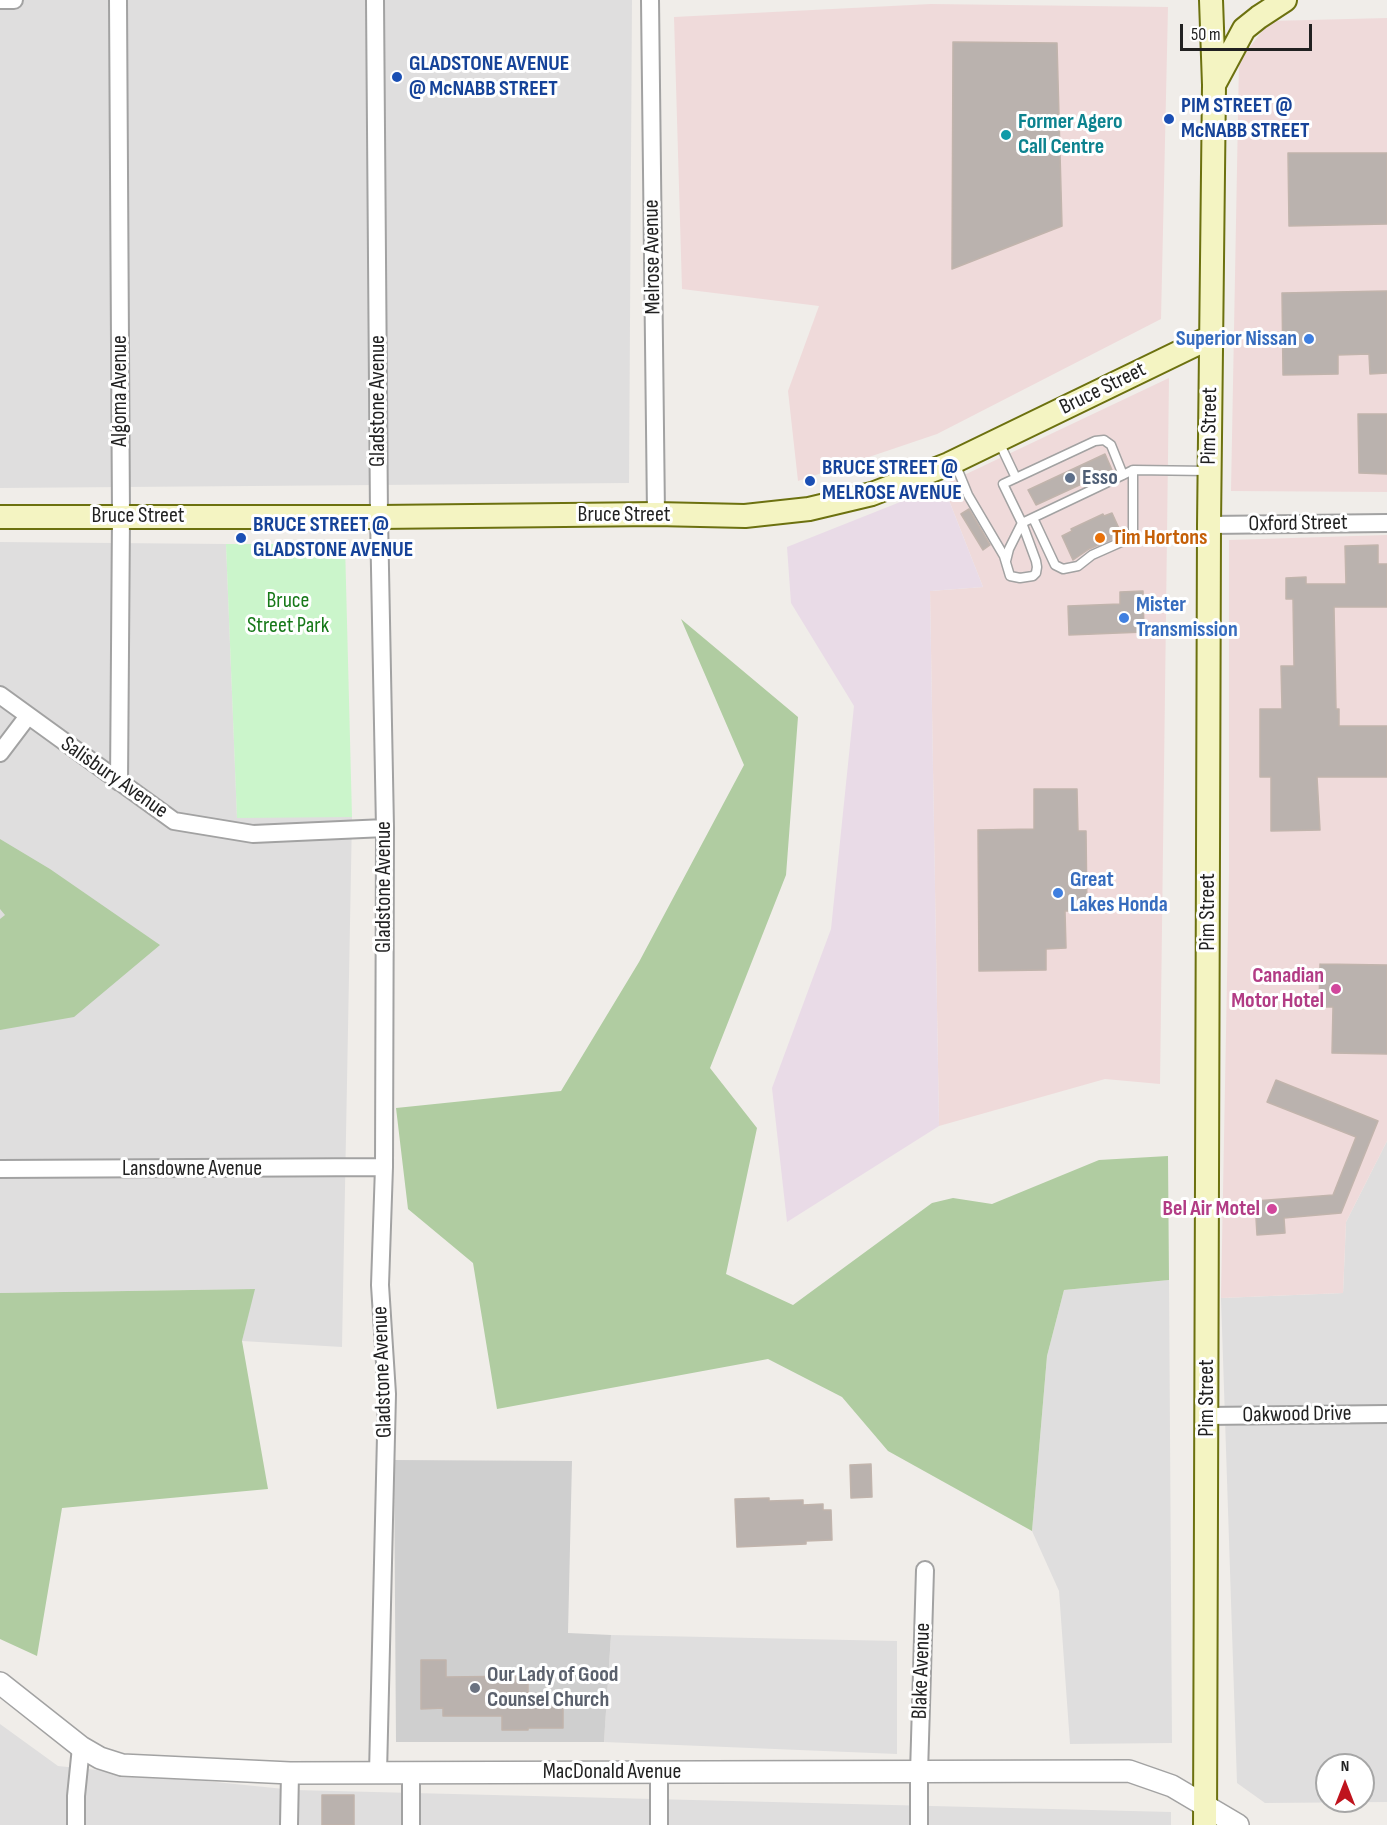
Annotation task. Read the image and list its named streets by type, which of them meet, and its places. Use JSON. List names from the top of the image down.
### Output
{
  "streets": {
    "main road": ["Bruce Street", "Pim Street"],
    "street": [
      "Melrose Avenue",
      "Algoma Avenue",
      "Gladstone Avenue",
      "Oxford Street",
      "Salisbury Avenue",
      "Lansdowne Avenue",
      "Oakwood Drive",
      "Blake Avenue",
      "MacDonald Avenue"
    ]
  },
  "crossings": [
    ["Melrose Avenue", "Bruce Street"],
    ["Bruce Street", "Algoma Avenue"],
    ["Bruce Street", "Gladstone Avenue"],
    ["Bruce Street", "Pim Street"],
    ["Algoma Avenue", "Salisbury Avenue"],
    ["Gladstone Avenue", "Salisbury Avenue"],
    ["Gladstone Avenue", "Lansdowne Avenue"],
    ["Gladstone Avenue", "MacDonald Avenue"],
    ["Pim Street", "Oxford Street"],
    ["Pim Street", "Oakwood Drive"],
    ["Pim Street", "MacDonald Avenue"],
    ["Blake Avenue", "MacDonald Avenue"]
  ],
  "parks": ["Bruce Street Park"],
  "places": [
    "GLADSTONE AVENUE @ McNABB STREET",
    "PIM STREET @ McNABB STREET",
    "Former Agero Call Centre",
    "Superior Nissan",
    "Esso",
    "BRUCE STREET @ MELROSE AVENUE",
    "BRUCE STREET @ GLADSTONE AVENUE",
    "Tim Hortons",
    "Mister Transmission",
    "Great Lakes Honda",
    "Canadian Motor Hotel",
    "Bel Air Motel",
    "Our Lady of Good Counsel Church"
  ],
  "scale_bar": "50 m",
  "north": "top"
}
